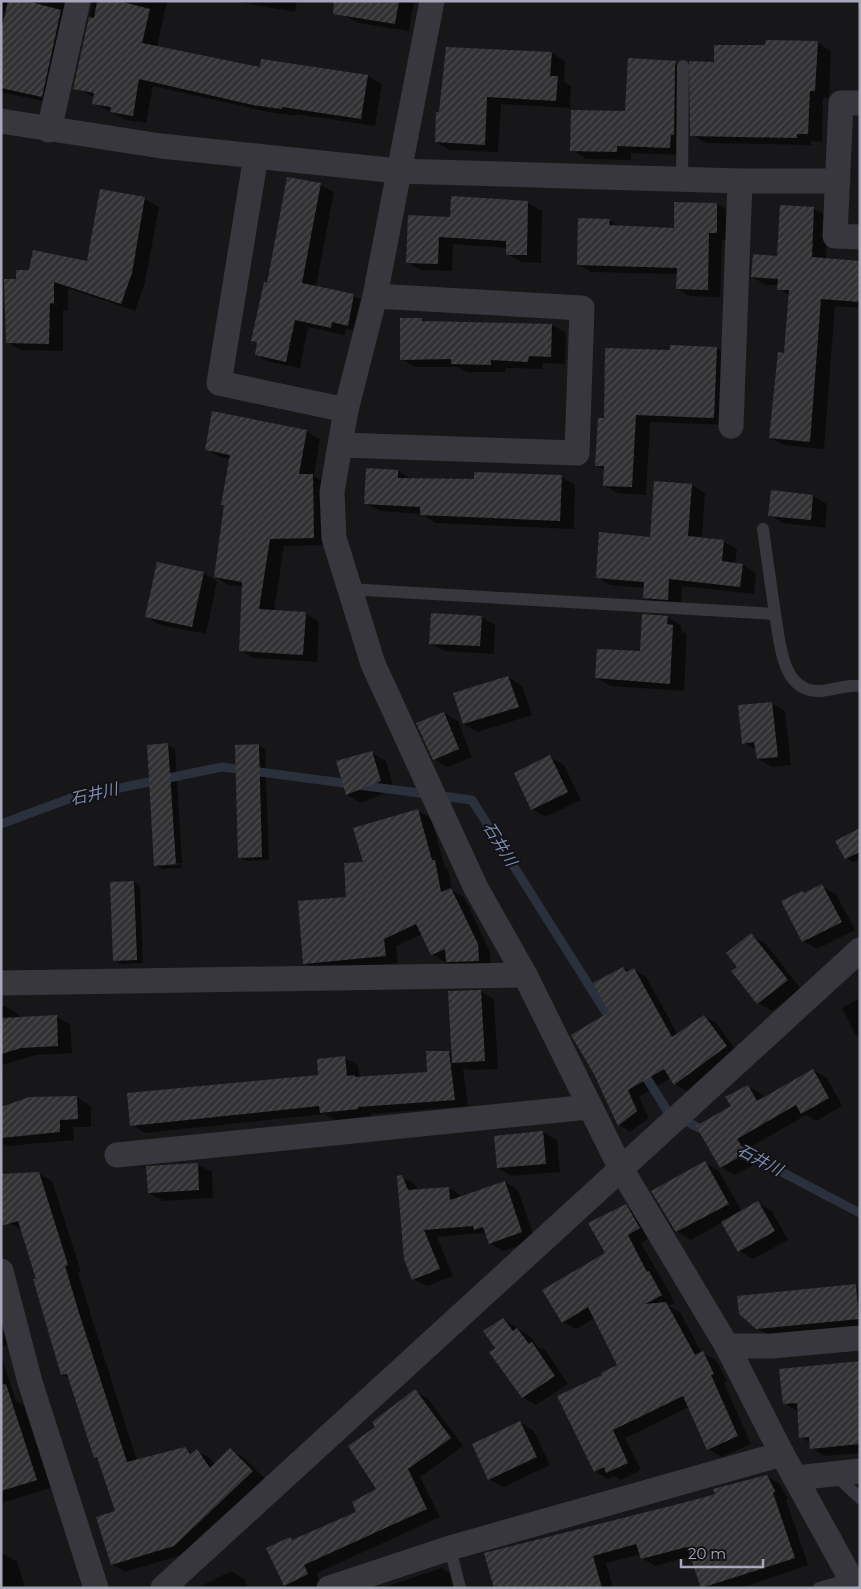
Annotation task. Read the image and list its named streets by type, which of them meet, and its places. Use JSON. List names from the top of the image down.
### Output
{
  "water": ["石井川"],
  "scale_bar": "20 m"
}
